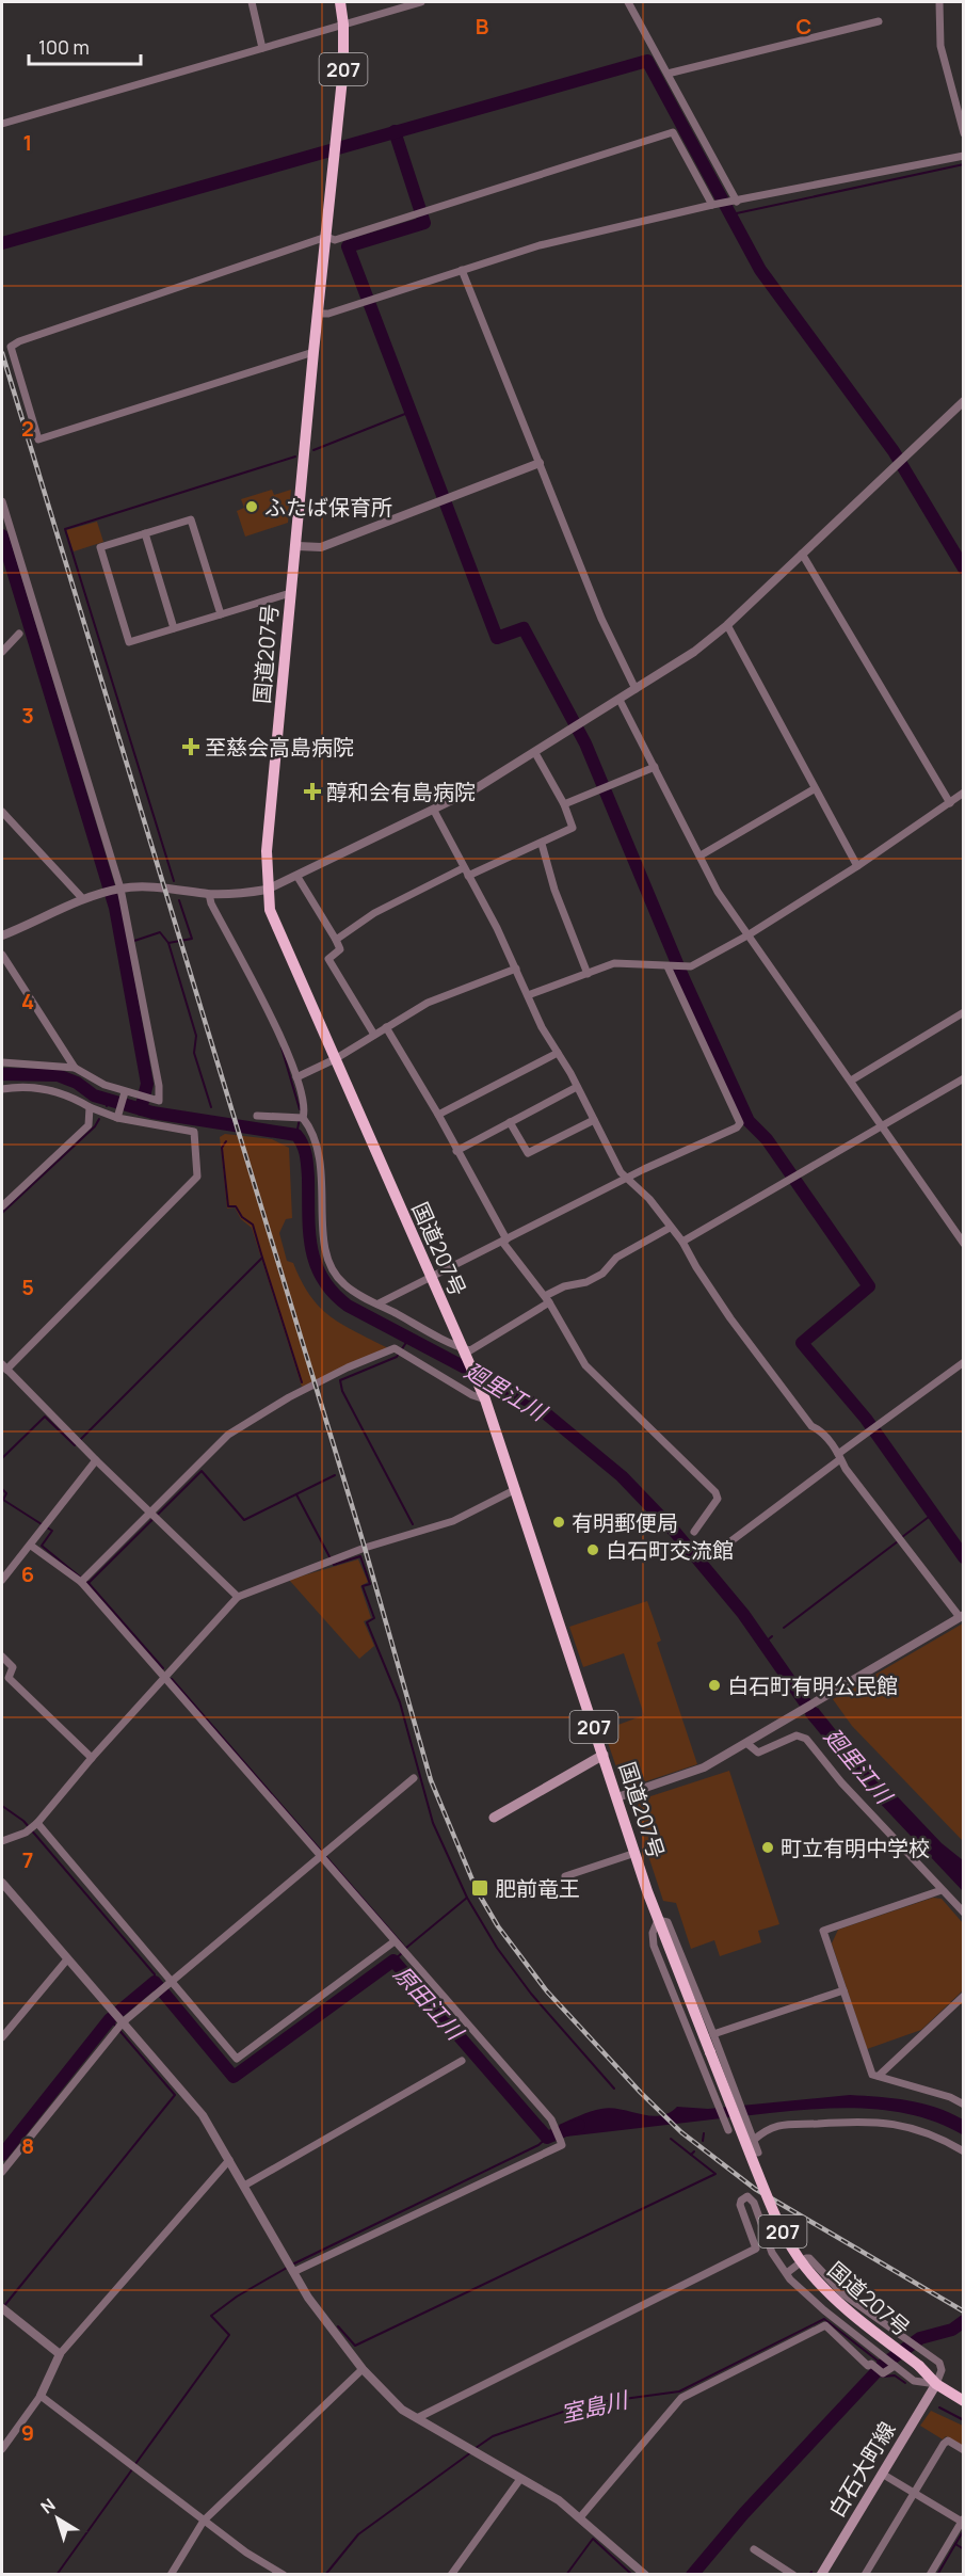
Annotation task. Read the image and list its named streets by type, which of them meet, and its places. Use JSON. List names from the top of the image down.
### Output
{
  "streets": {
    "highway": ["207", "国道207号"],
    "main road": ["白石大町線"]
  },
  "crossings": [
    ["国道207号", "白石大町線"]
  ],
  "water": ["廻里江川", "原田江川", "室島川"],
  "places": {
    "other": [
      "ふたば保育所",
      "有明郵便局",
      "白石町交流館",
      "白石町有明公民館",
      "町立有明中学校"
    ],
    "health": ["至慈会高島病院", "醇和会有島病院"],
    "transit": ["肥前竜王"]
  },
  "scale_bar": "100 m",
  "north": "top left",
  "grid": {
    "columns": ["B", "C"],
    "rows": [
      "1",
      "2",
      "3",
      "4",
      "5",
      "6",
      "7",
      "8",
      "9"
    ]
  }
}
